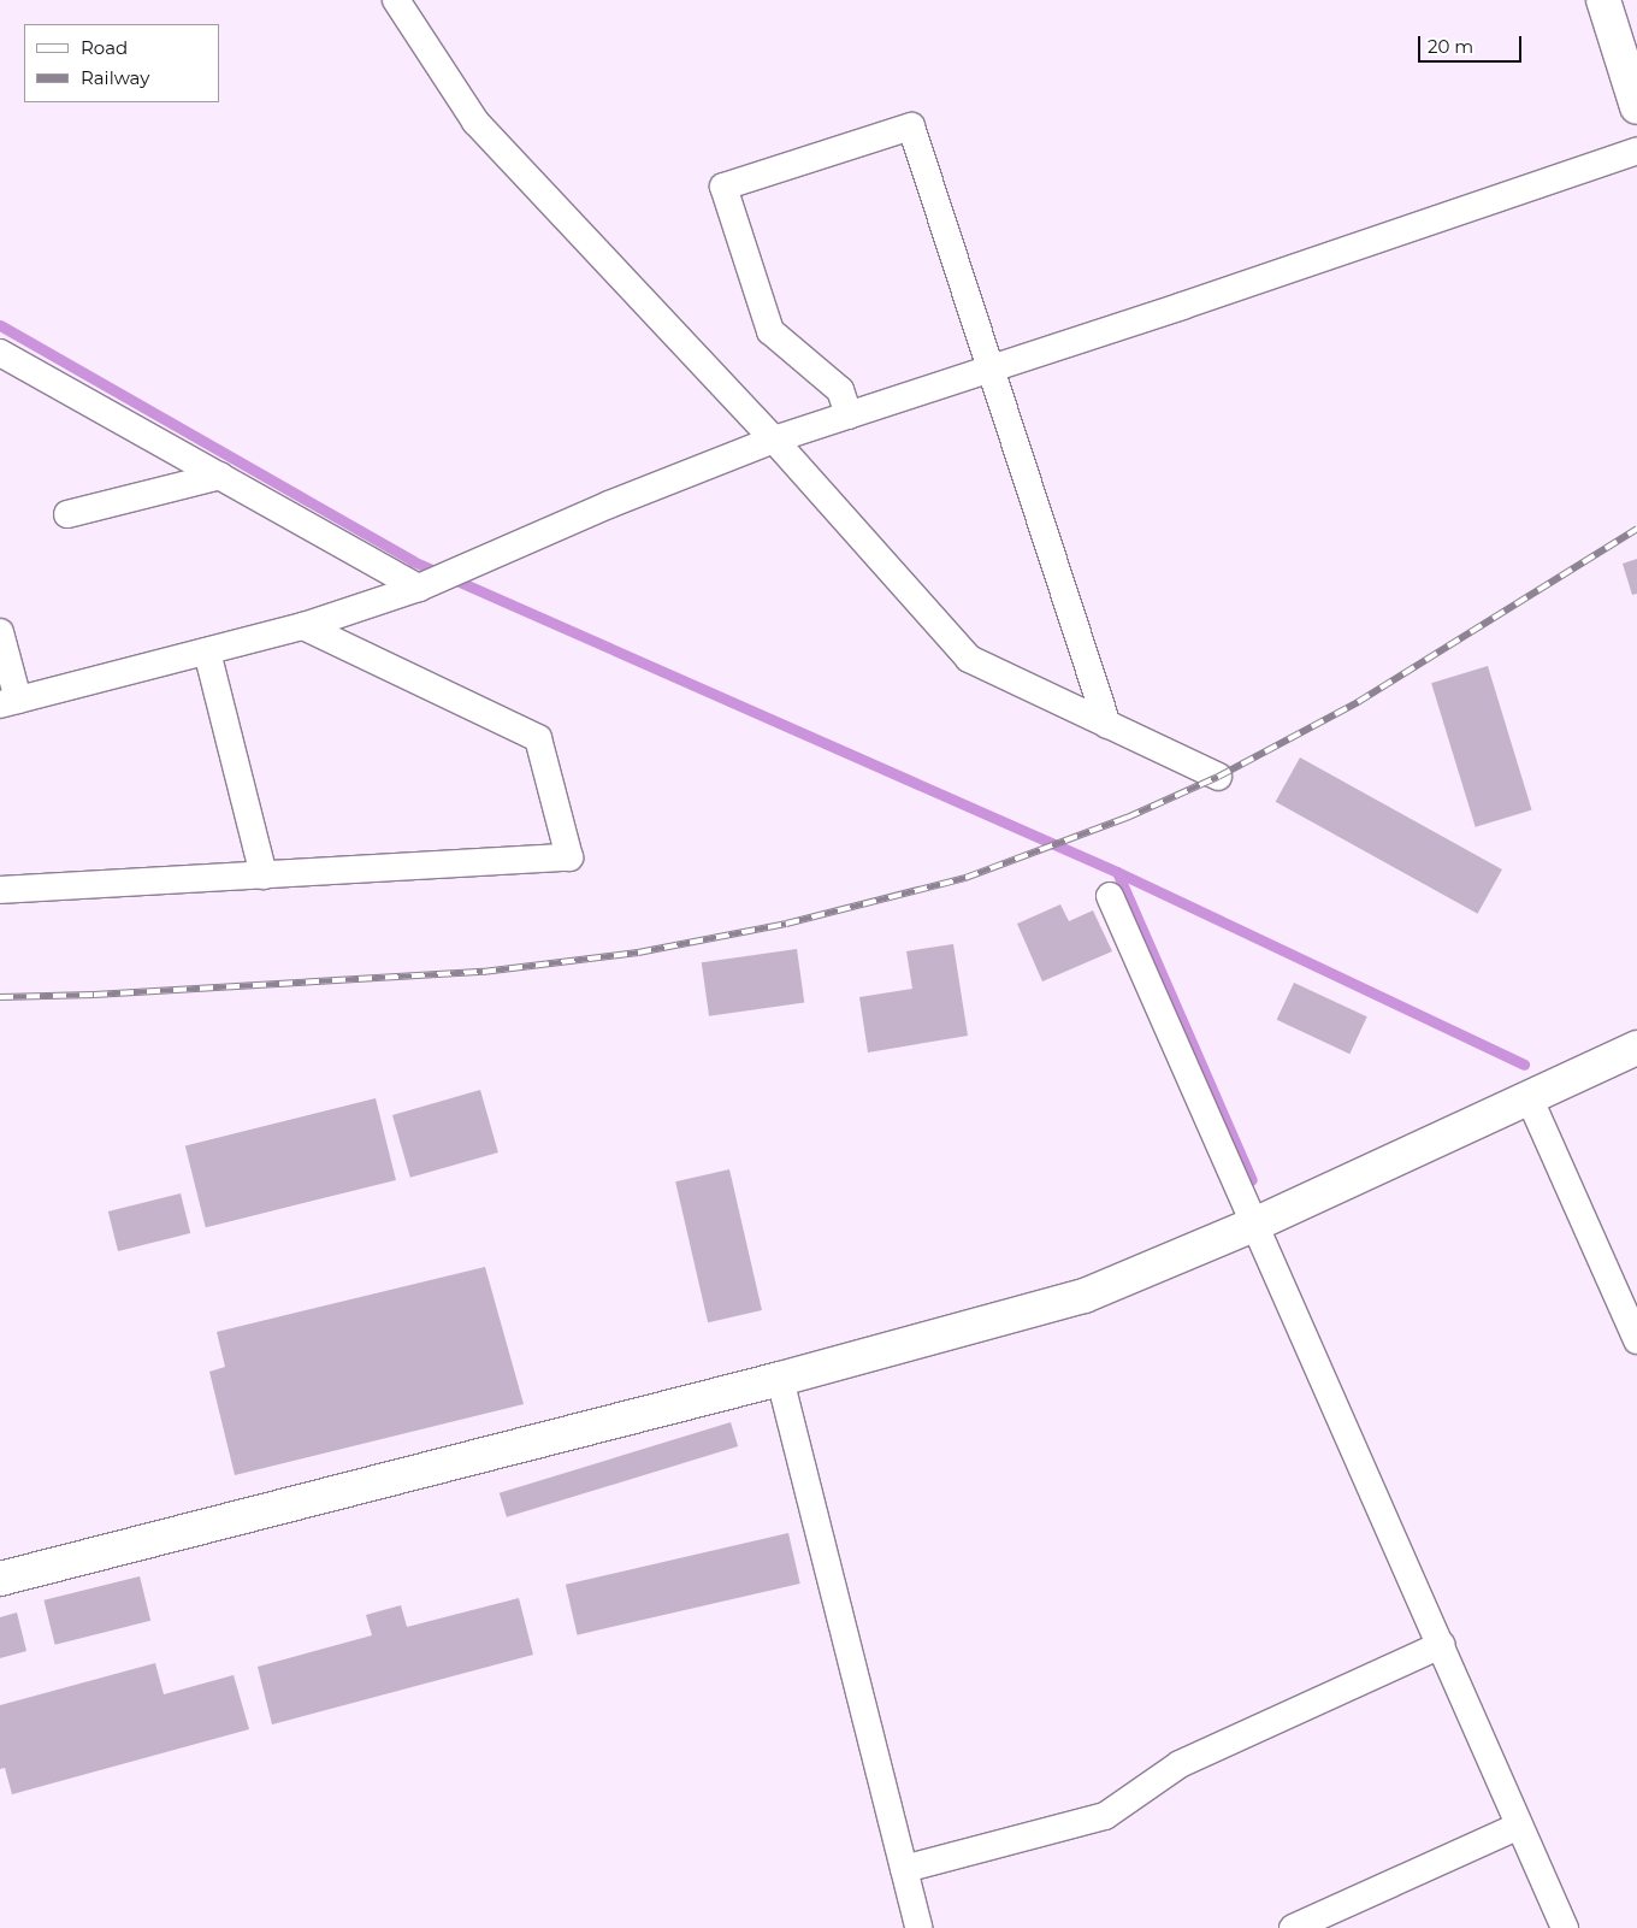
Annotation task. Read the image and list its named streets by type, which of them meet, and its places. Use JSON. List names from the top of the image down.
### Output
{
  "legend": ["Road", "Railway"],
  "scale_bar": "20 m"
}
